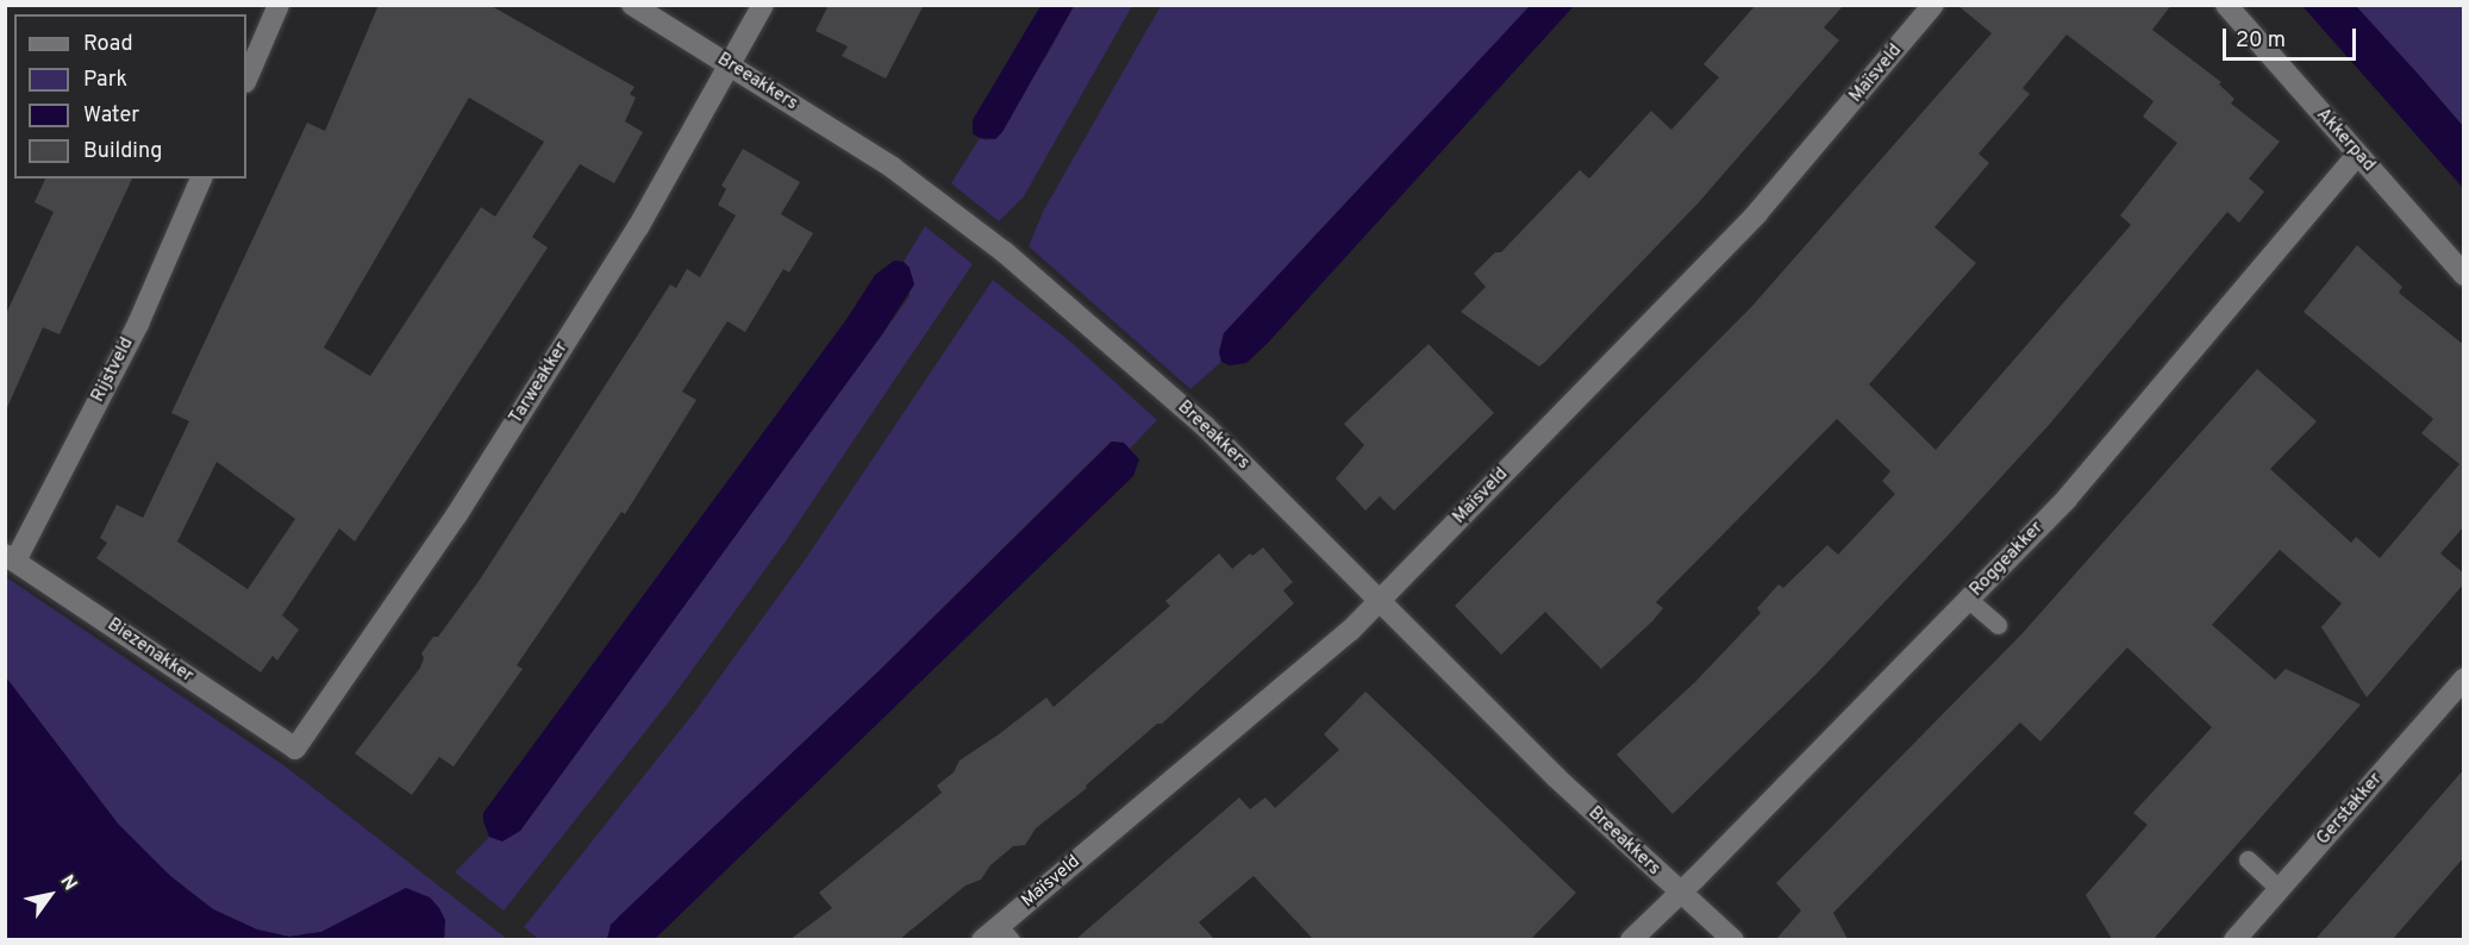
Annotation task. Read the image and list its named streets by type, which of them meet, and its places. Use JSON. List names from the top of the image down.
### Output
{
  "streets": {
    "street": [
      "Maïsveld",
      "Breeakkers",
      "Akkerpad",
      "Rijstveld",
      "Tarweakker",
      "Roggeakker",
      "Biezenakker",
      "Gerstakker"
    ]
  },
  "crossings": [
    ["Maïsveld", "Breeakkers"],
    ["Breeakkers", "Tarweakker"],
    ["Breeakkers", "Roggeakker"],
    ["Akkerpad", "Roggeakker"],
    ["Rijstveld", "Biezenakker"],
    ["Tarweakker", "Biezenakker"]
  ],
  "legend": [
    "Road",
    "Park",
    "Water",
    "Building"
  ],
  "scale_bar": "20 m",
  "north": "top right"
}
